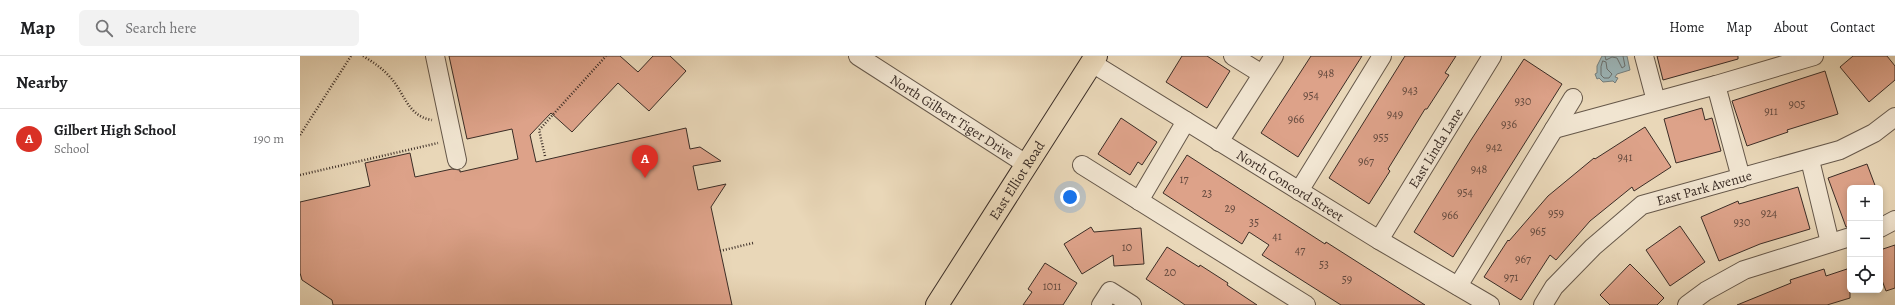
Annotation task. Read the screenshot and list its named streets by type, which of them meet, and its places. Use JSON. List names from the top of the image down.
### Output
{
  "streets": {
    "main road": ["East Elliot Road"],
    "street": [
      "North Gilbert Tiger Drive",
      "East Linda Lane",
      "North Concord Street",
      "East Park Avenue"
    ]
  },
  "crossings": [
    ["North Gilbert Tiger Drive", "East Elliot Road"],
    ["East Linda Lane", "North Concord Street"],
    ["East Elliot Road", "North Concord Street"]
  ],
  "house_numbers": [
    "948",
    "943",
    "954",
    "930",
    "905",
    "911",
    "949",
    "966",
    "936",
    "955",
    "942",
    "941",
    "967",
    "948",
    "17",
    "954",
    "23",
    "29",
    "959",
    "924",
    "966",
    "35",
    "930",
    "965",
    "41",
    "10",
    "47",
    "967",
    "53",
    "20",
    "971",
    "59",
    "1011"
  ],
  "page": {
    "header": "Map",
    "search": "Search here",
    "nav": [
      "Home",
      "Map",
      "About",
      "Contact"
    ],
    "heading": "Nearby",
    "list": [
      {
        "mark": "A",
        "name": "Gilbert High School",
        "note": "School",
        "value": "190 m"
      }
    ],
    "pins": "A",
    "map_buttons": ["+", "−"]
  }
}
